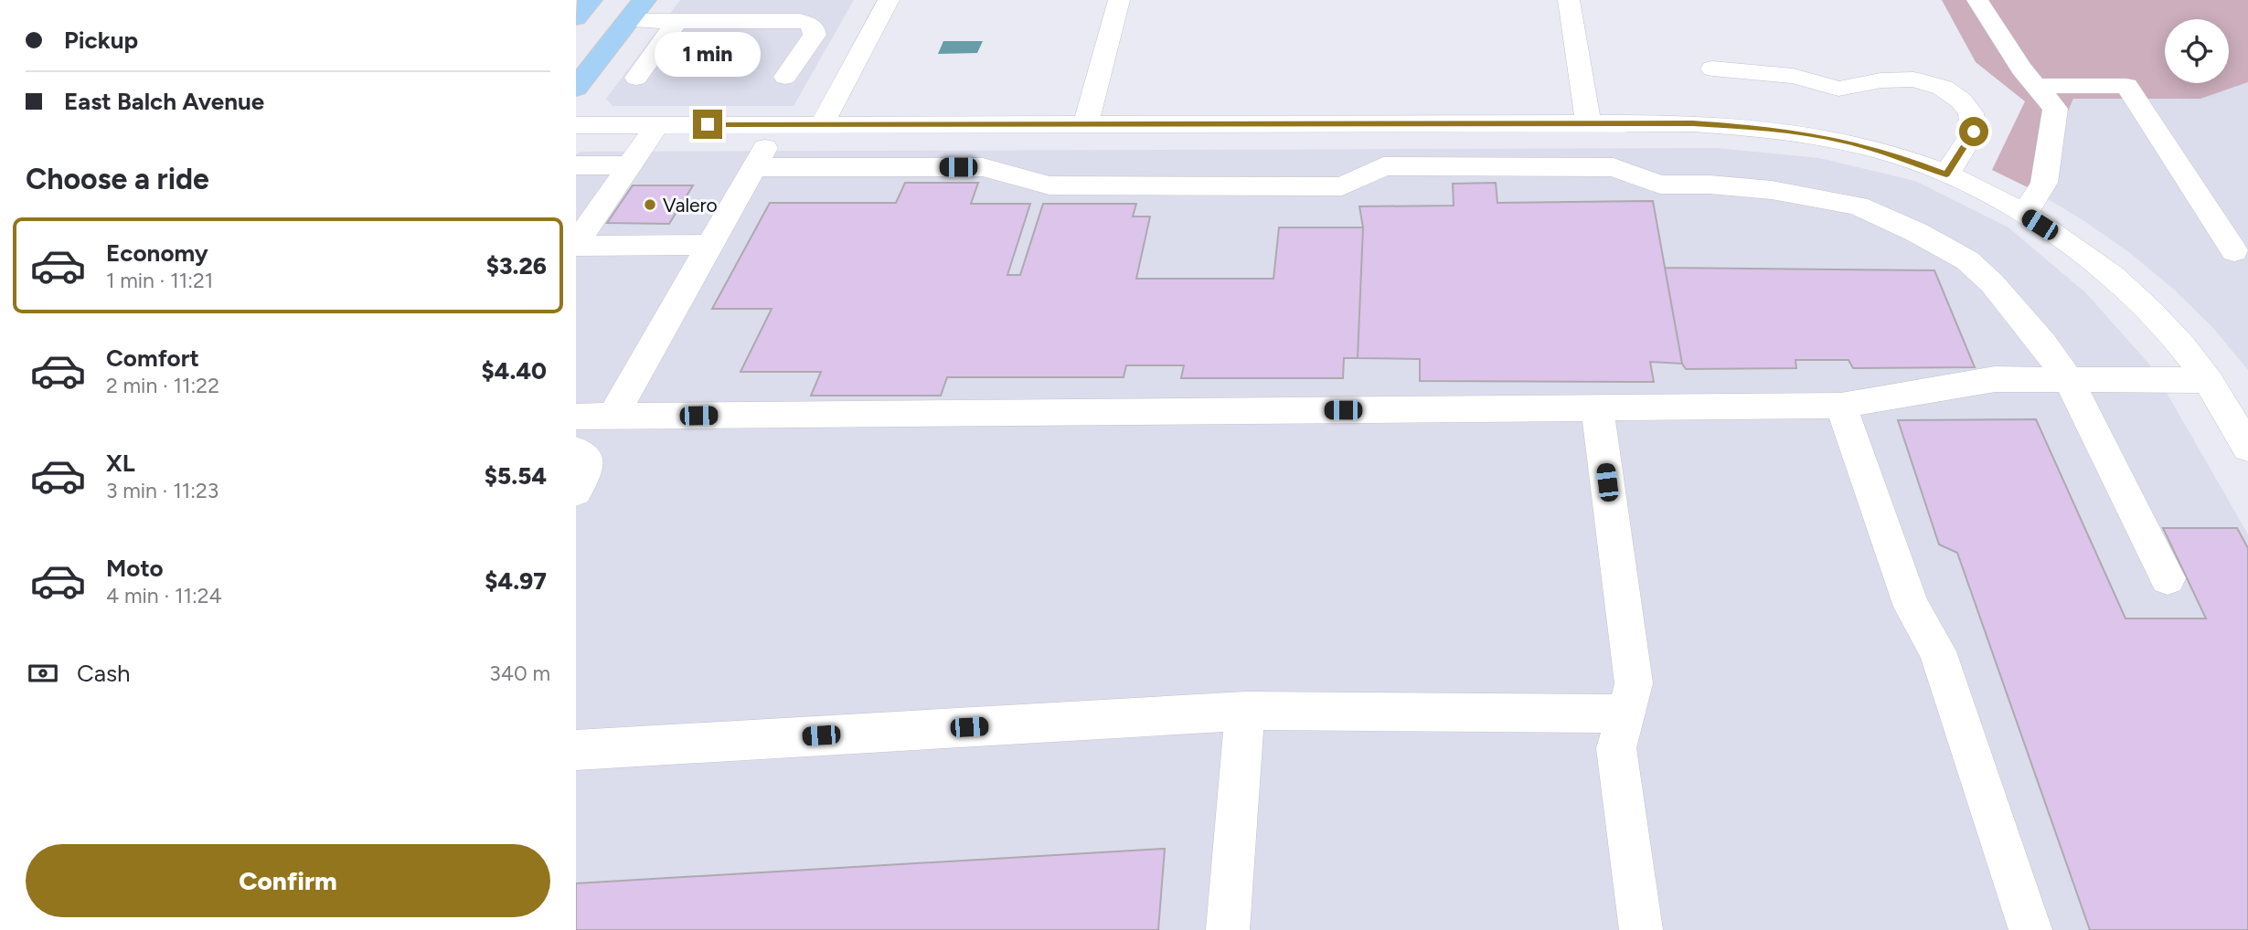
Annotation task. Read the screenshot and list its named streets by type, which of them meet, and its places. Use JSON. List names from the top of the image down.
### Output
{
  "places": ["Valero"],
  "page": {
    "banner": ["Pickup", "East Balch Avenue"],
    "bubble": "1 min",
    "heading": "Choose a ride",
    "list": [
      {
        "name": "Economy",
        "note": "1 min · 11:21",
        "value": "$3.26"
      },
      {
        "name": "Comfort",
        "note": "2 min · 11:22",
        "value": "$4.40"
      },
      {
        "name": "XL",
        "note": "3 min · 11:23",
        "value": "$5.54"
      },
      {
        "name": "Moto",
        "note": "4 min · 11:24",
        "value": "$4.97"
      }
    ],
    "pay": ["Cash", "340 m"],
    "buttons": "Confirm"
  }
}
